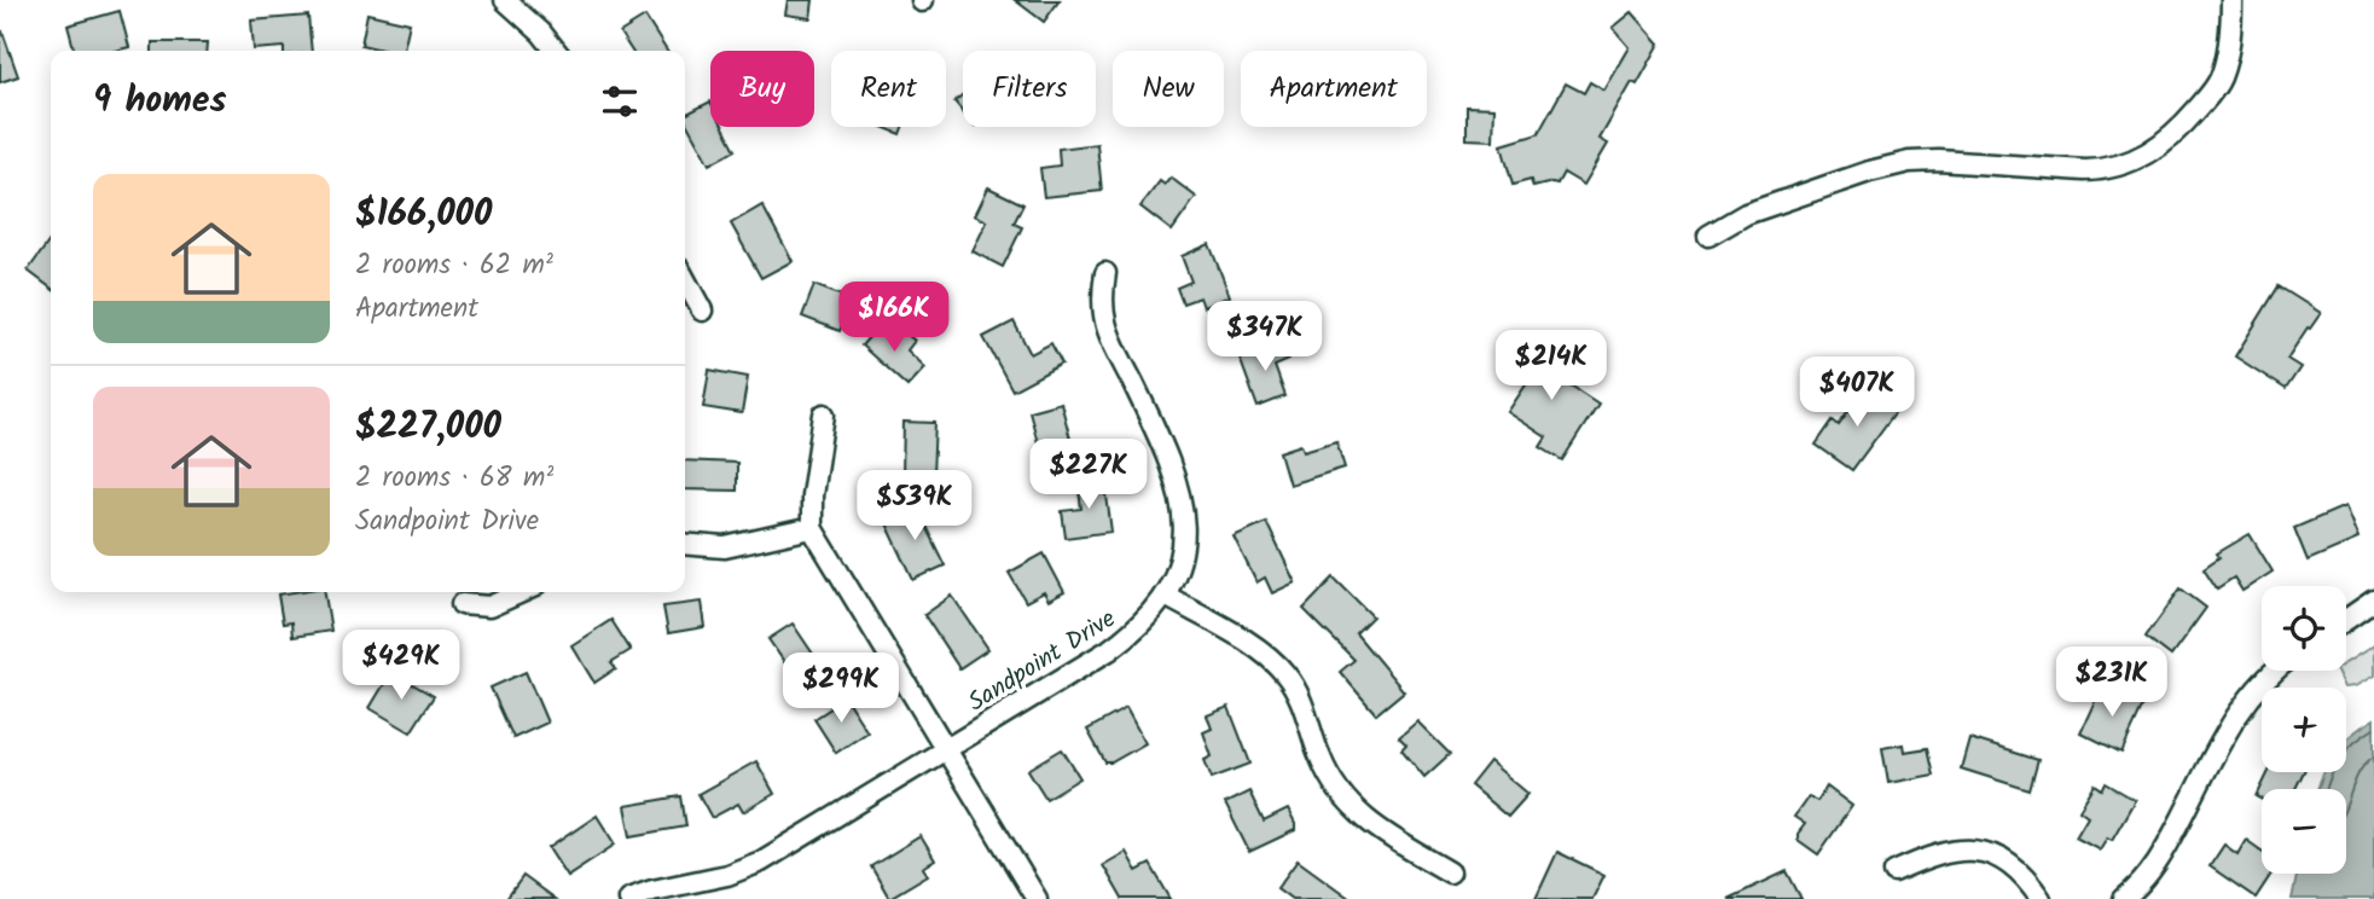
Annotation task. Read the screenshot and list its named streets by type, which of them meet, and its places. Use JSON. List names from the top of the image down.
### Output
{
  "streets": {
    "street": ["Sandpoint Drive"]
  },
  "page": {
    "chip": [
      "Buy",
      "Rent",
      "Filters",
      "New",
      "Apartment"
    ],
    "heading": "9 homes",
    "list": [
      {
        "name": "$166,000",
        "note": "2 rooms · 62 m² · Apartment"
      },
      {
        "name": "$227,000",
        "note": "2 rooms · 68 m² · Sandpoint Drive"
      }
    ],
    "price": [
      "$166K",
      "$347K",
      "$214K",
      "$407K",
      "$227K",
      "$539K",
      "$429K",
      "$231K",
      "$299K"
    ],
    "map_buttons": ["+", "−"]
  }
}
